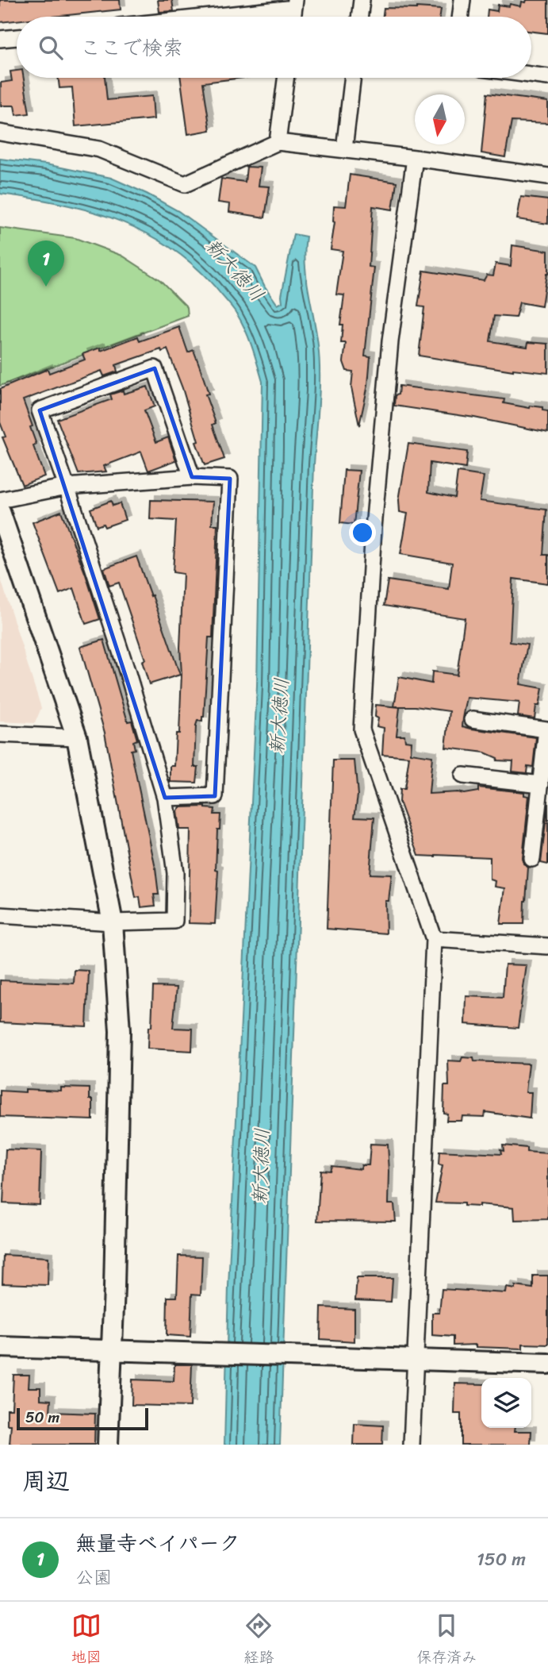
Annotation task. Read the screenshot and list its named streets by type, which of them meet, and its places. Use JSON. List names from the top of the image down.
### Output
{
  "water": ["新大徳川"],
  "scale_bar": "50 m",
  "north": "bottom",
  "page": {
    "search": "ここで検索",
    "pins": "1",
    "scale": "50 m",
    "heading": "周辺",
    "list": [
      {
        "mark": "1",
        "name": "無量寺ベイパーク",
        "note": "公園",
        "value": "150 m"
      }
    ],
    "nav": ["地図", "経路", "保存済み"]
  }
}
